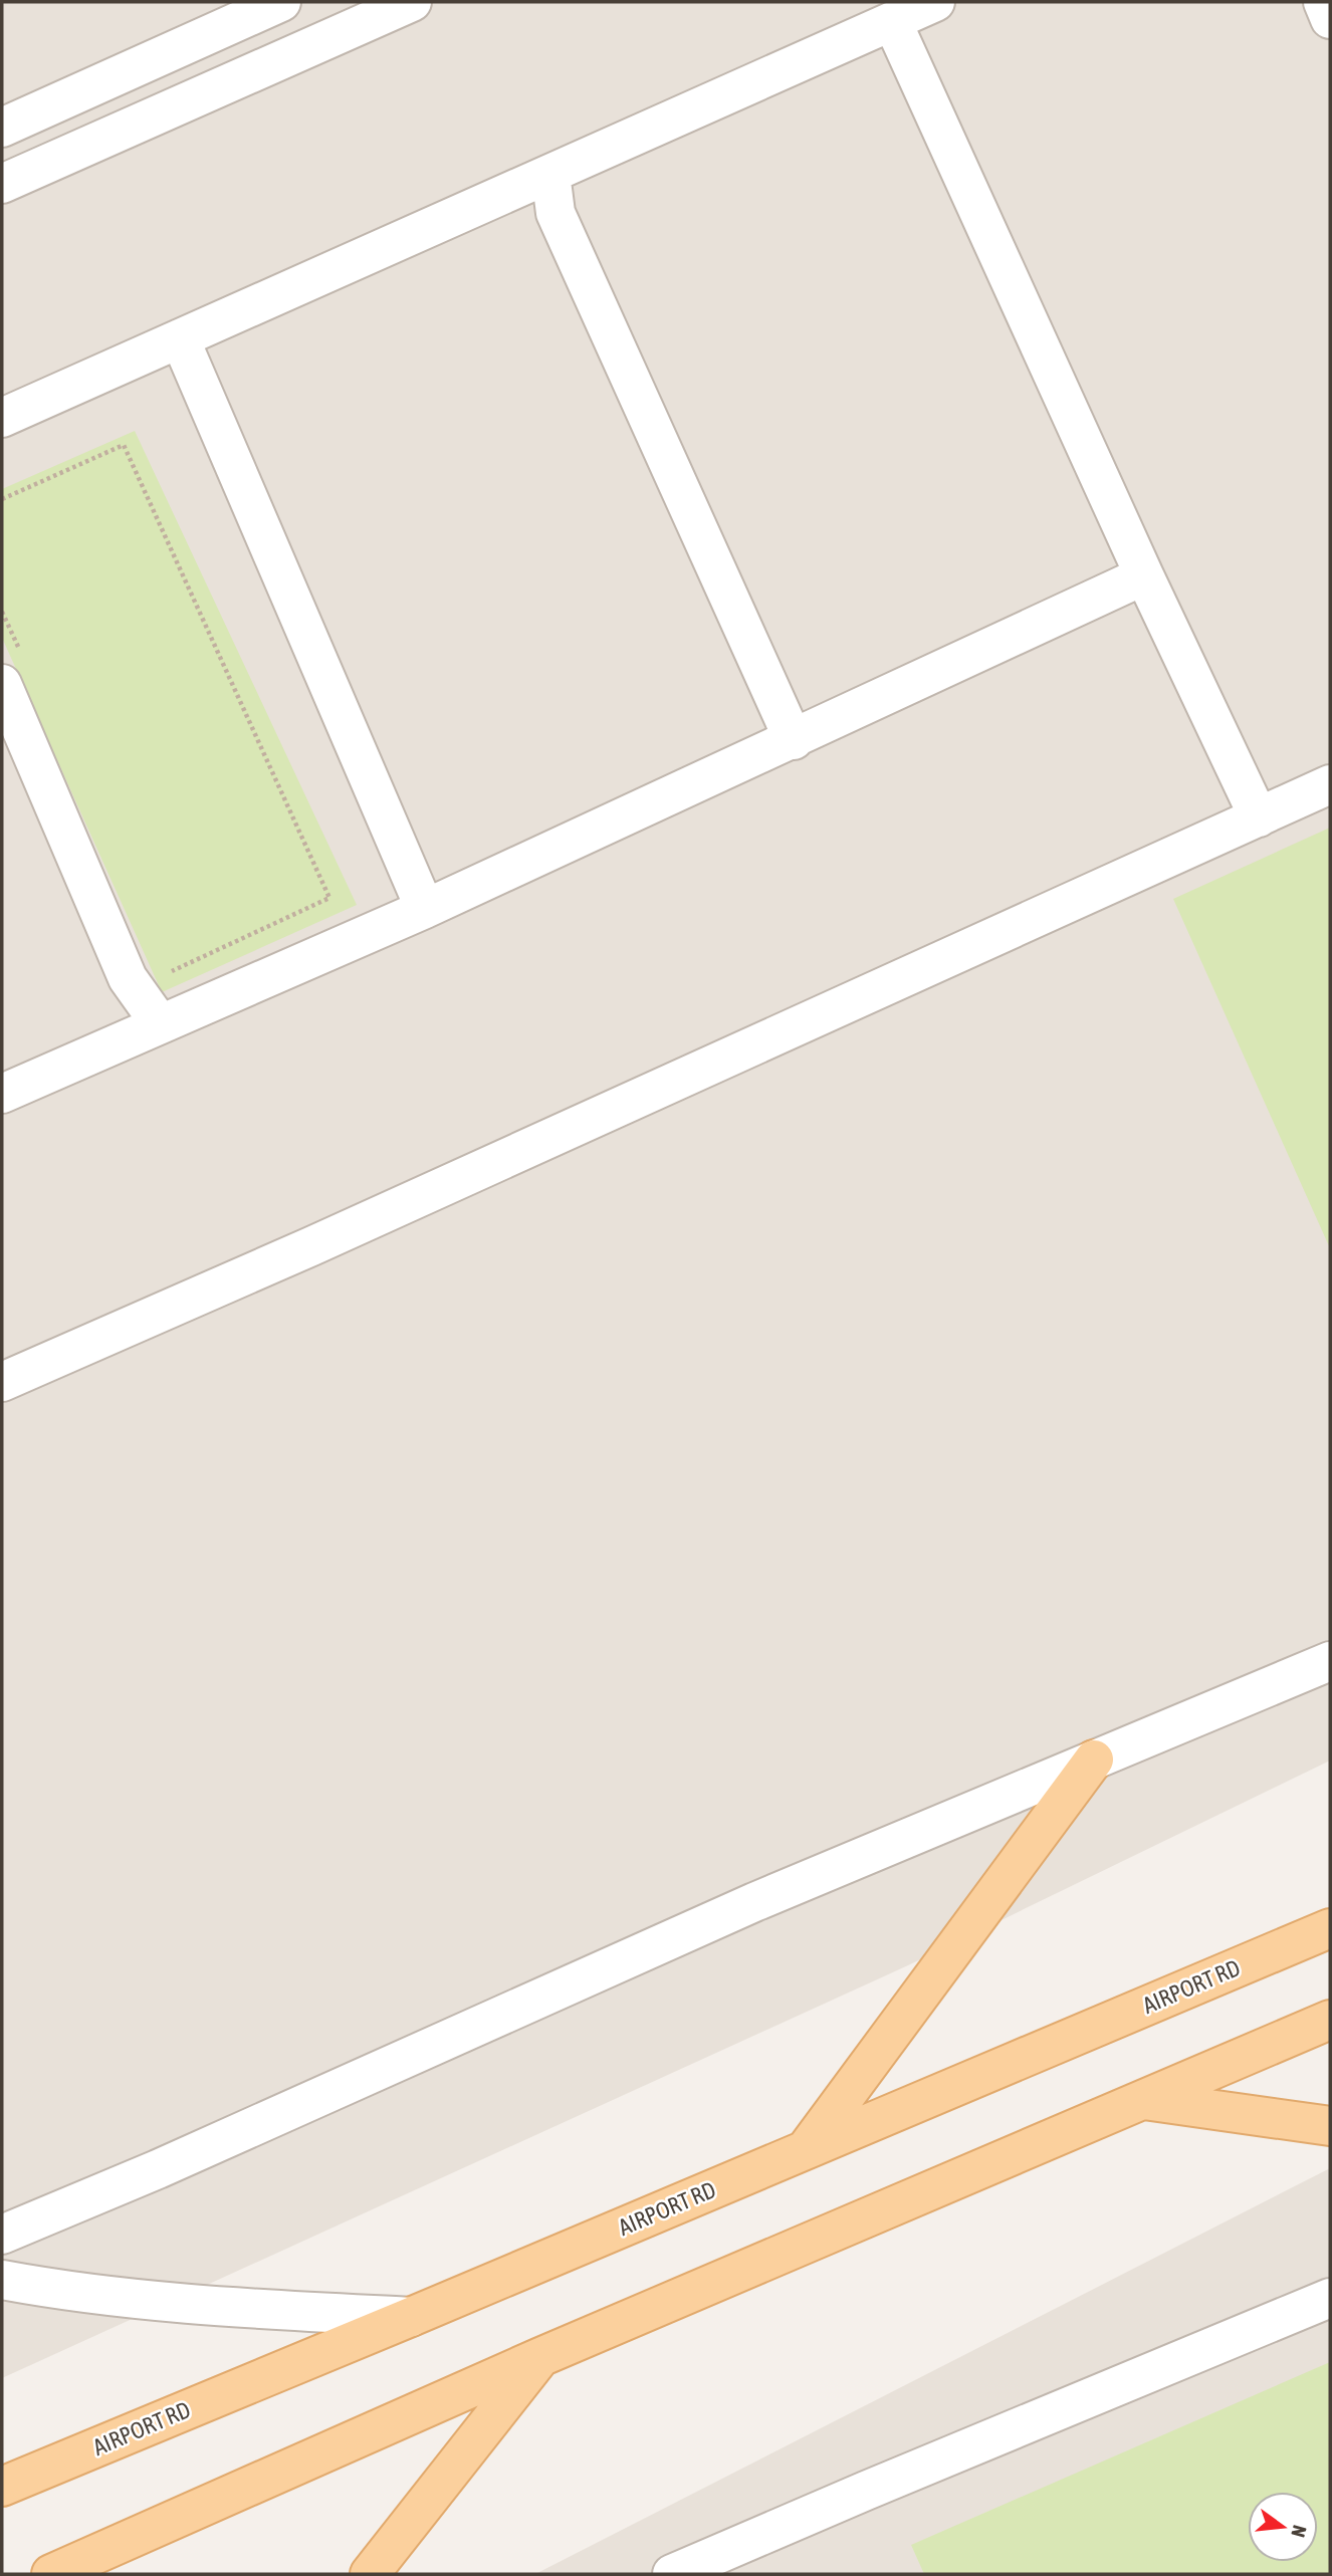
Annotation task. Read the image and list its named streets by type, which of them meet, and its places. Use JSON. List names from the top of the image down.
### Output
{
  "streets": {
    "main road": ["AIRPORT RD"]
  },
  "north": "right"
}
